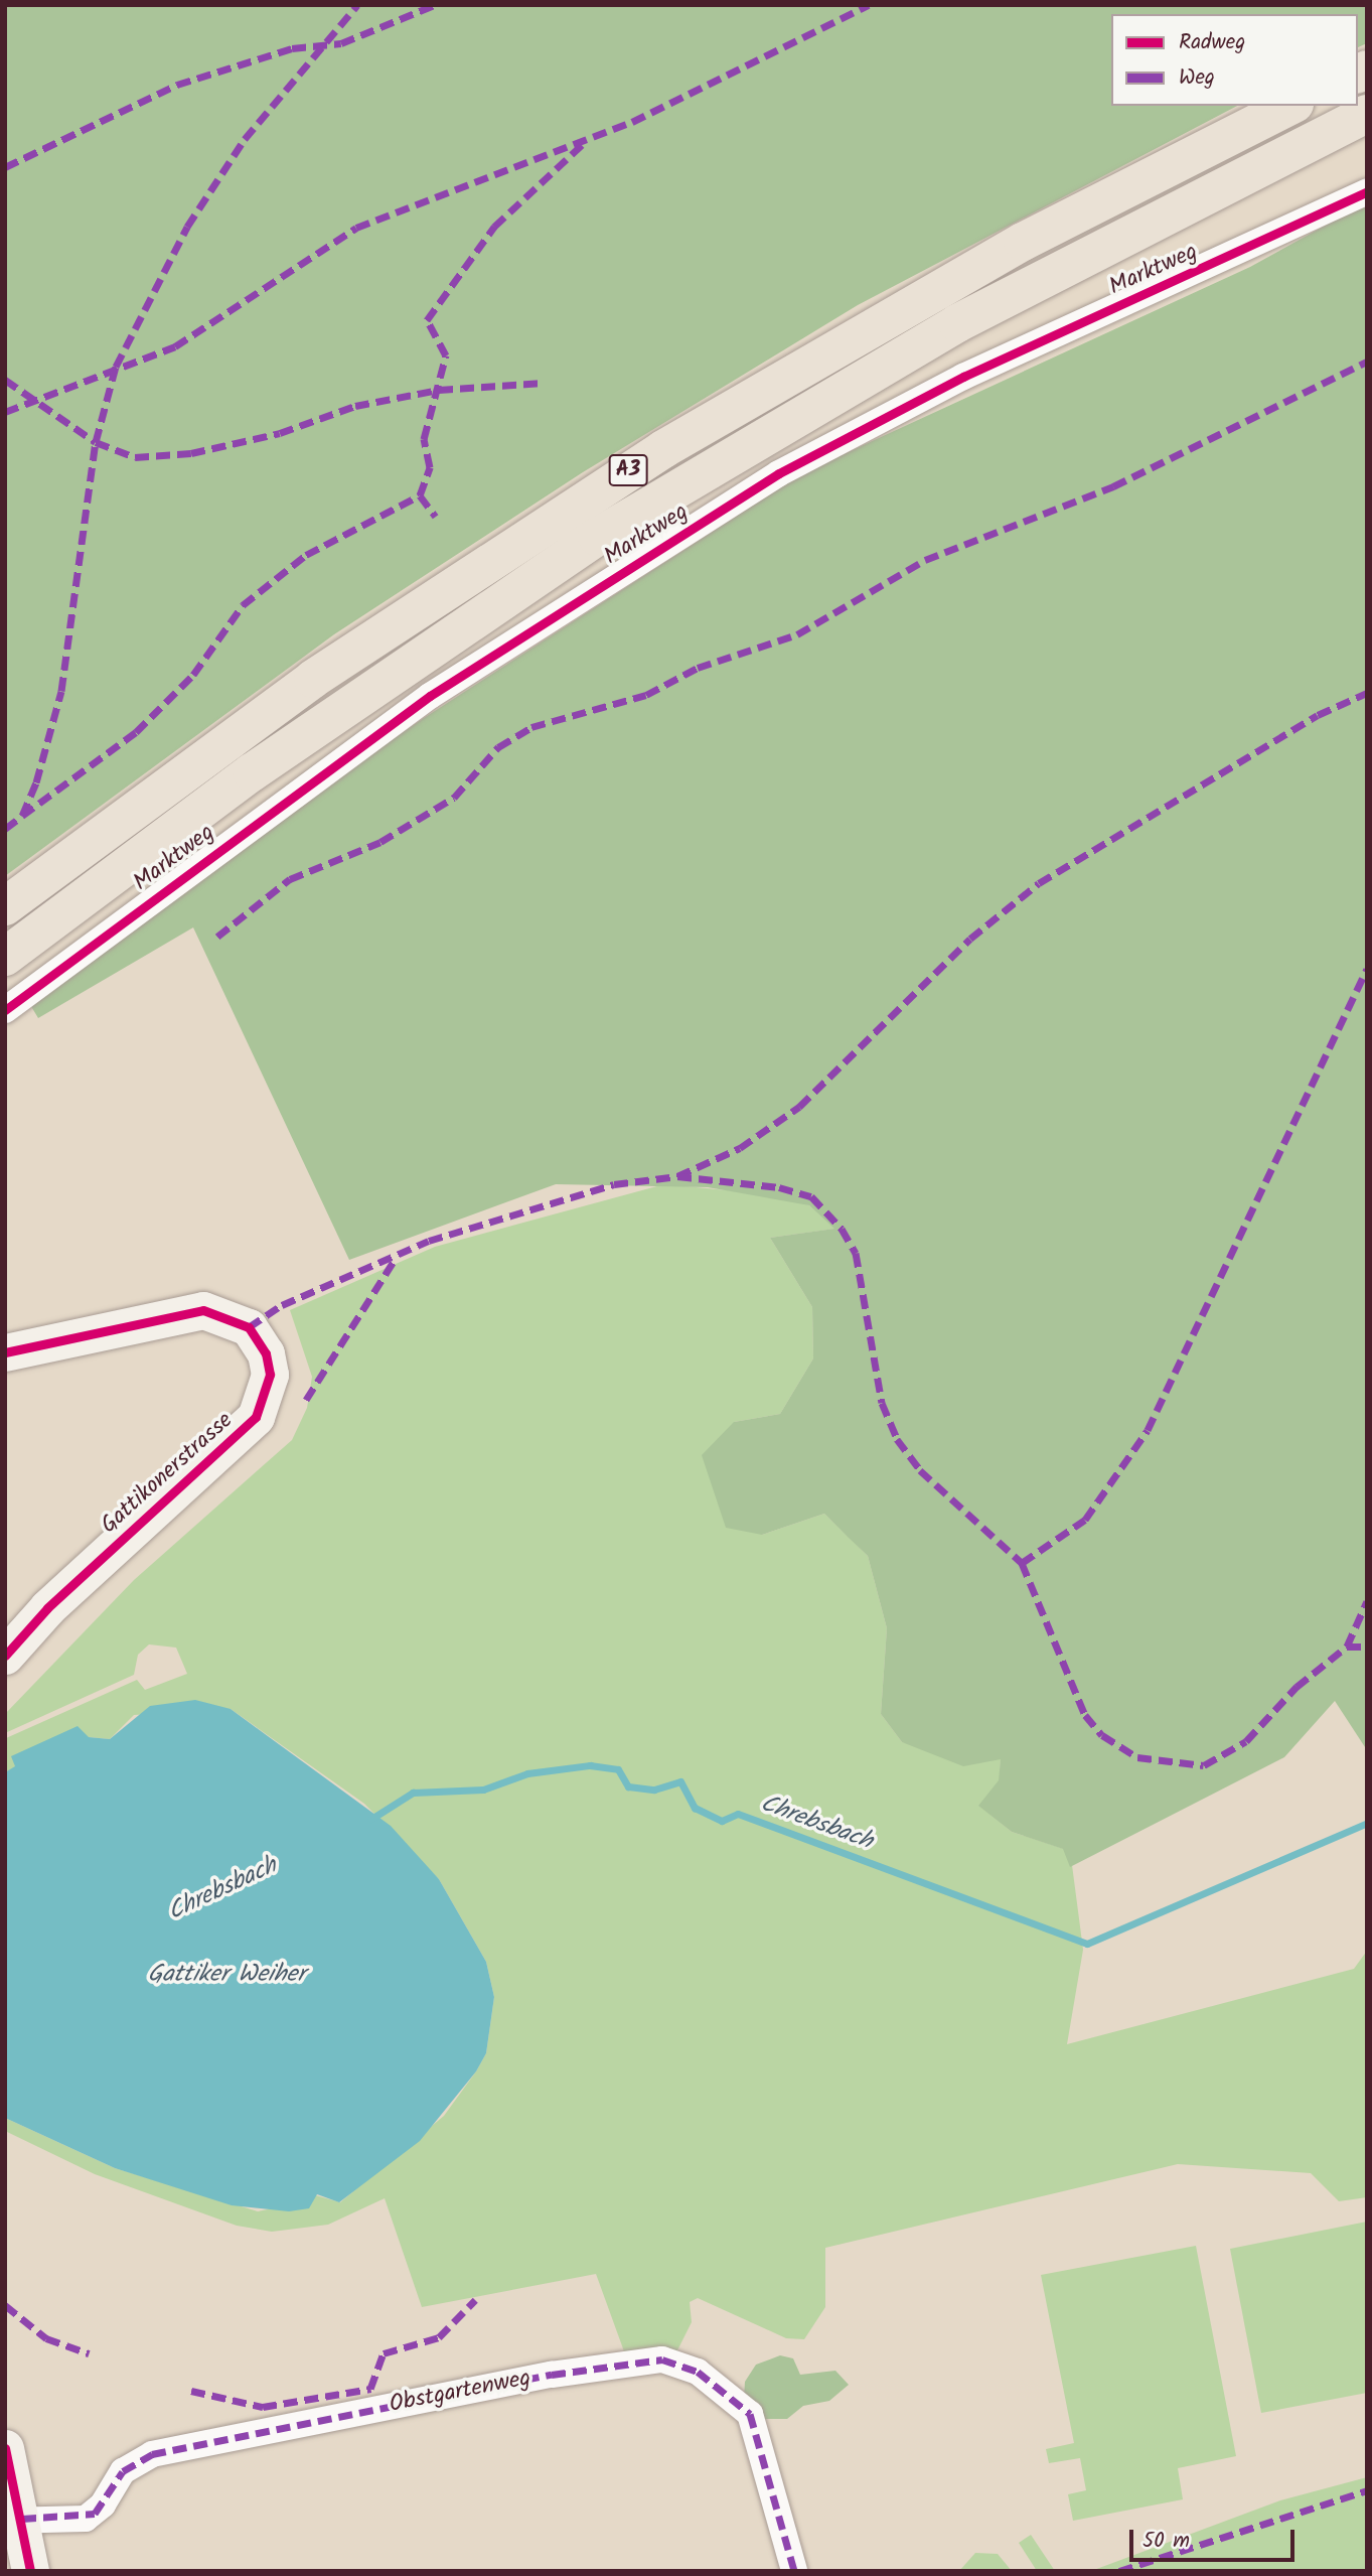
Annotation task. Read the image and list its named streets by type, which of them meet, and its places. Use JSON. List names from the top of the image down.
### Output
{
  "streets": {
    "highway": ["A3"],
    "main road": ["Gattikonerstrasse"],
    "street": ["Marktweg", "Obstgartenweg"]
  },
  "water": ["Chrebsbach", "Gattiker Weiher"],
  "legend": ["Radweg", "Weg"],
  "scale_bar": "50 m"
}
